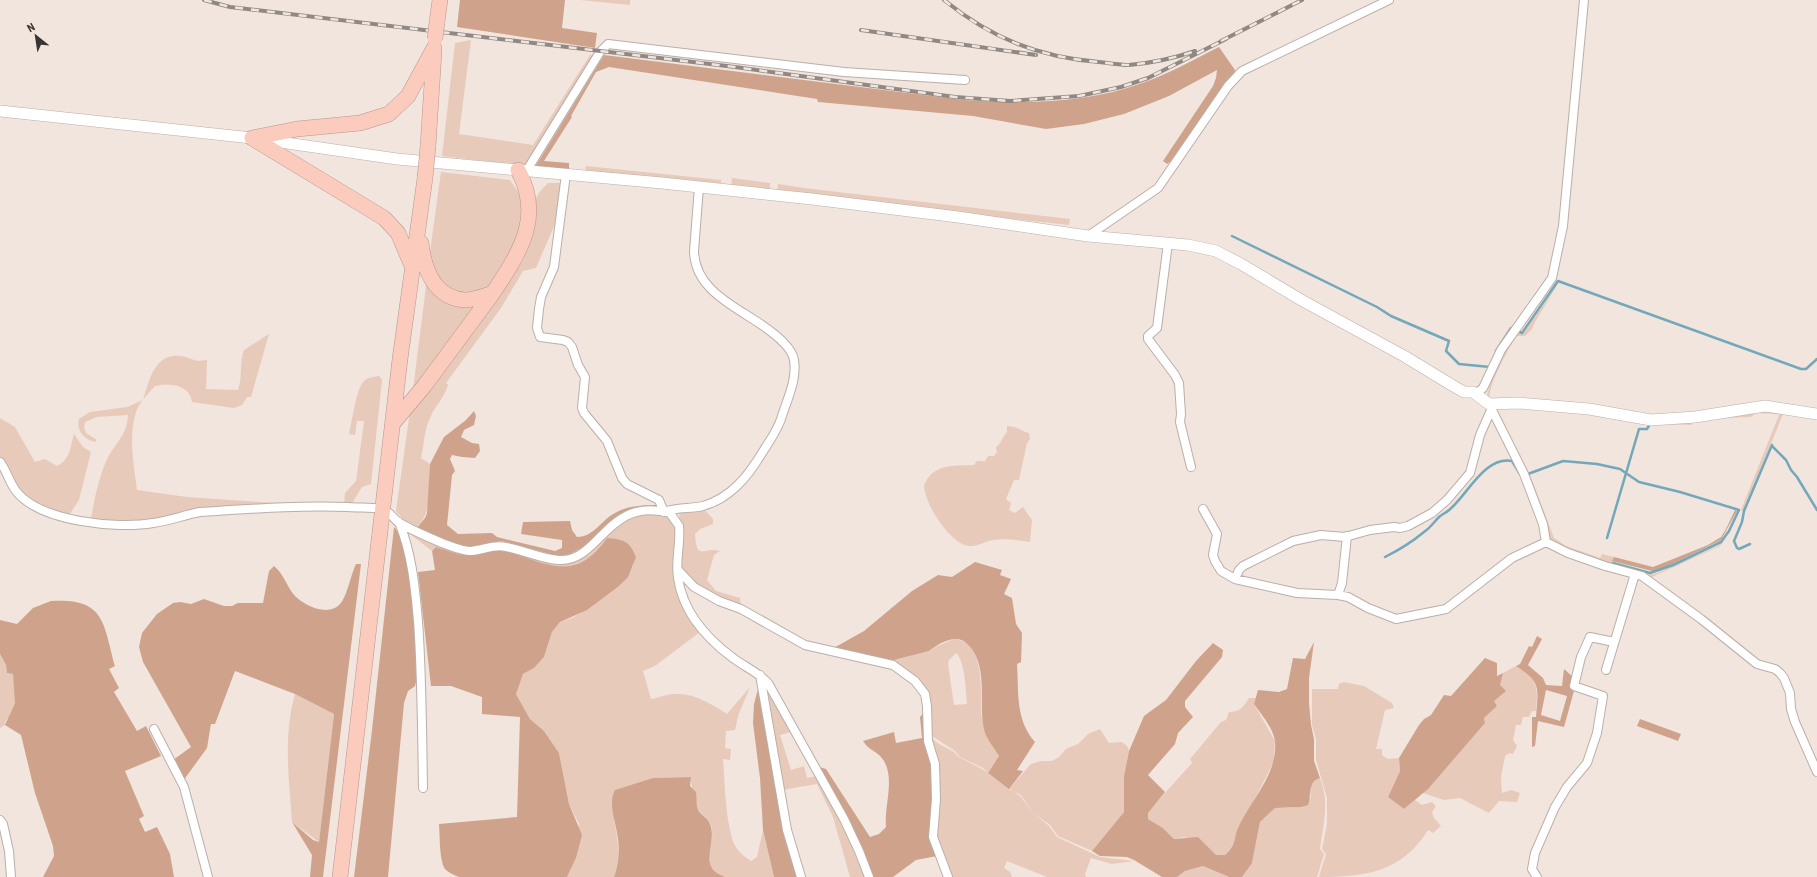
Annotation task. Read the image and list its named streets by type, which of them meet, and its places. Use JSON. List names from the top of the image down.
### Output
{
  "north": "top left"
}
